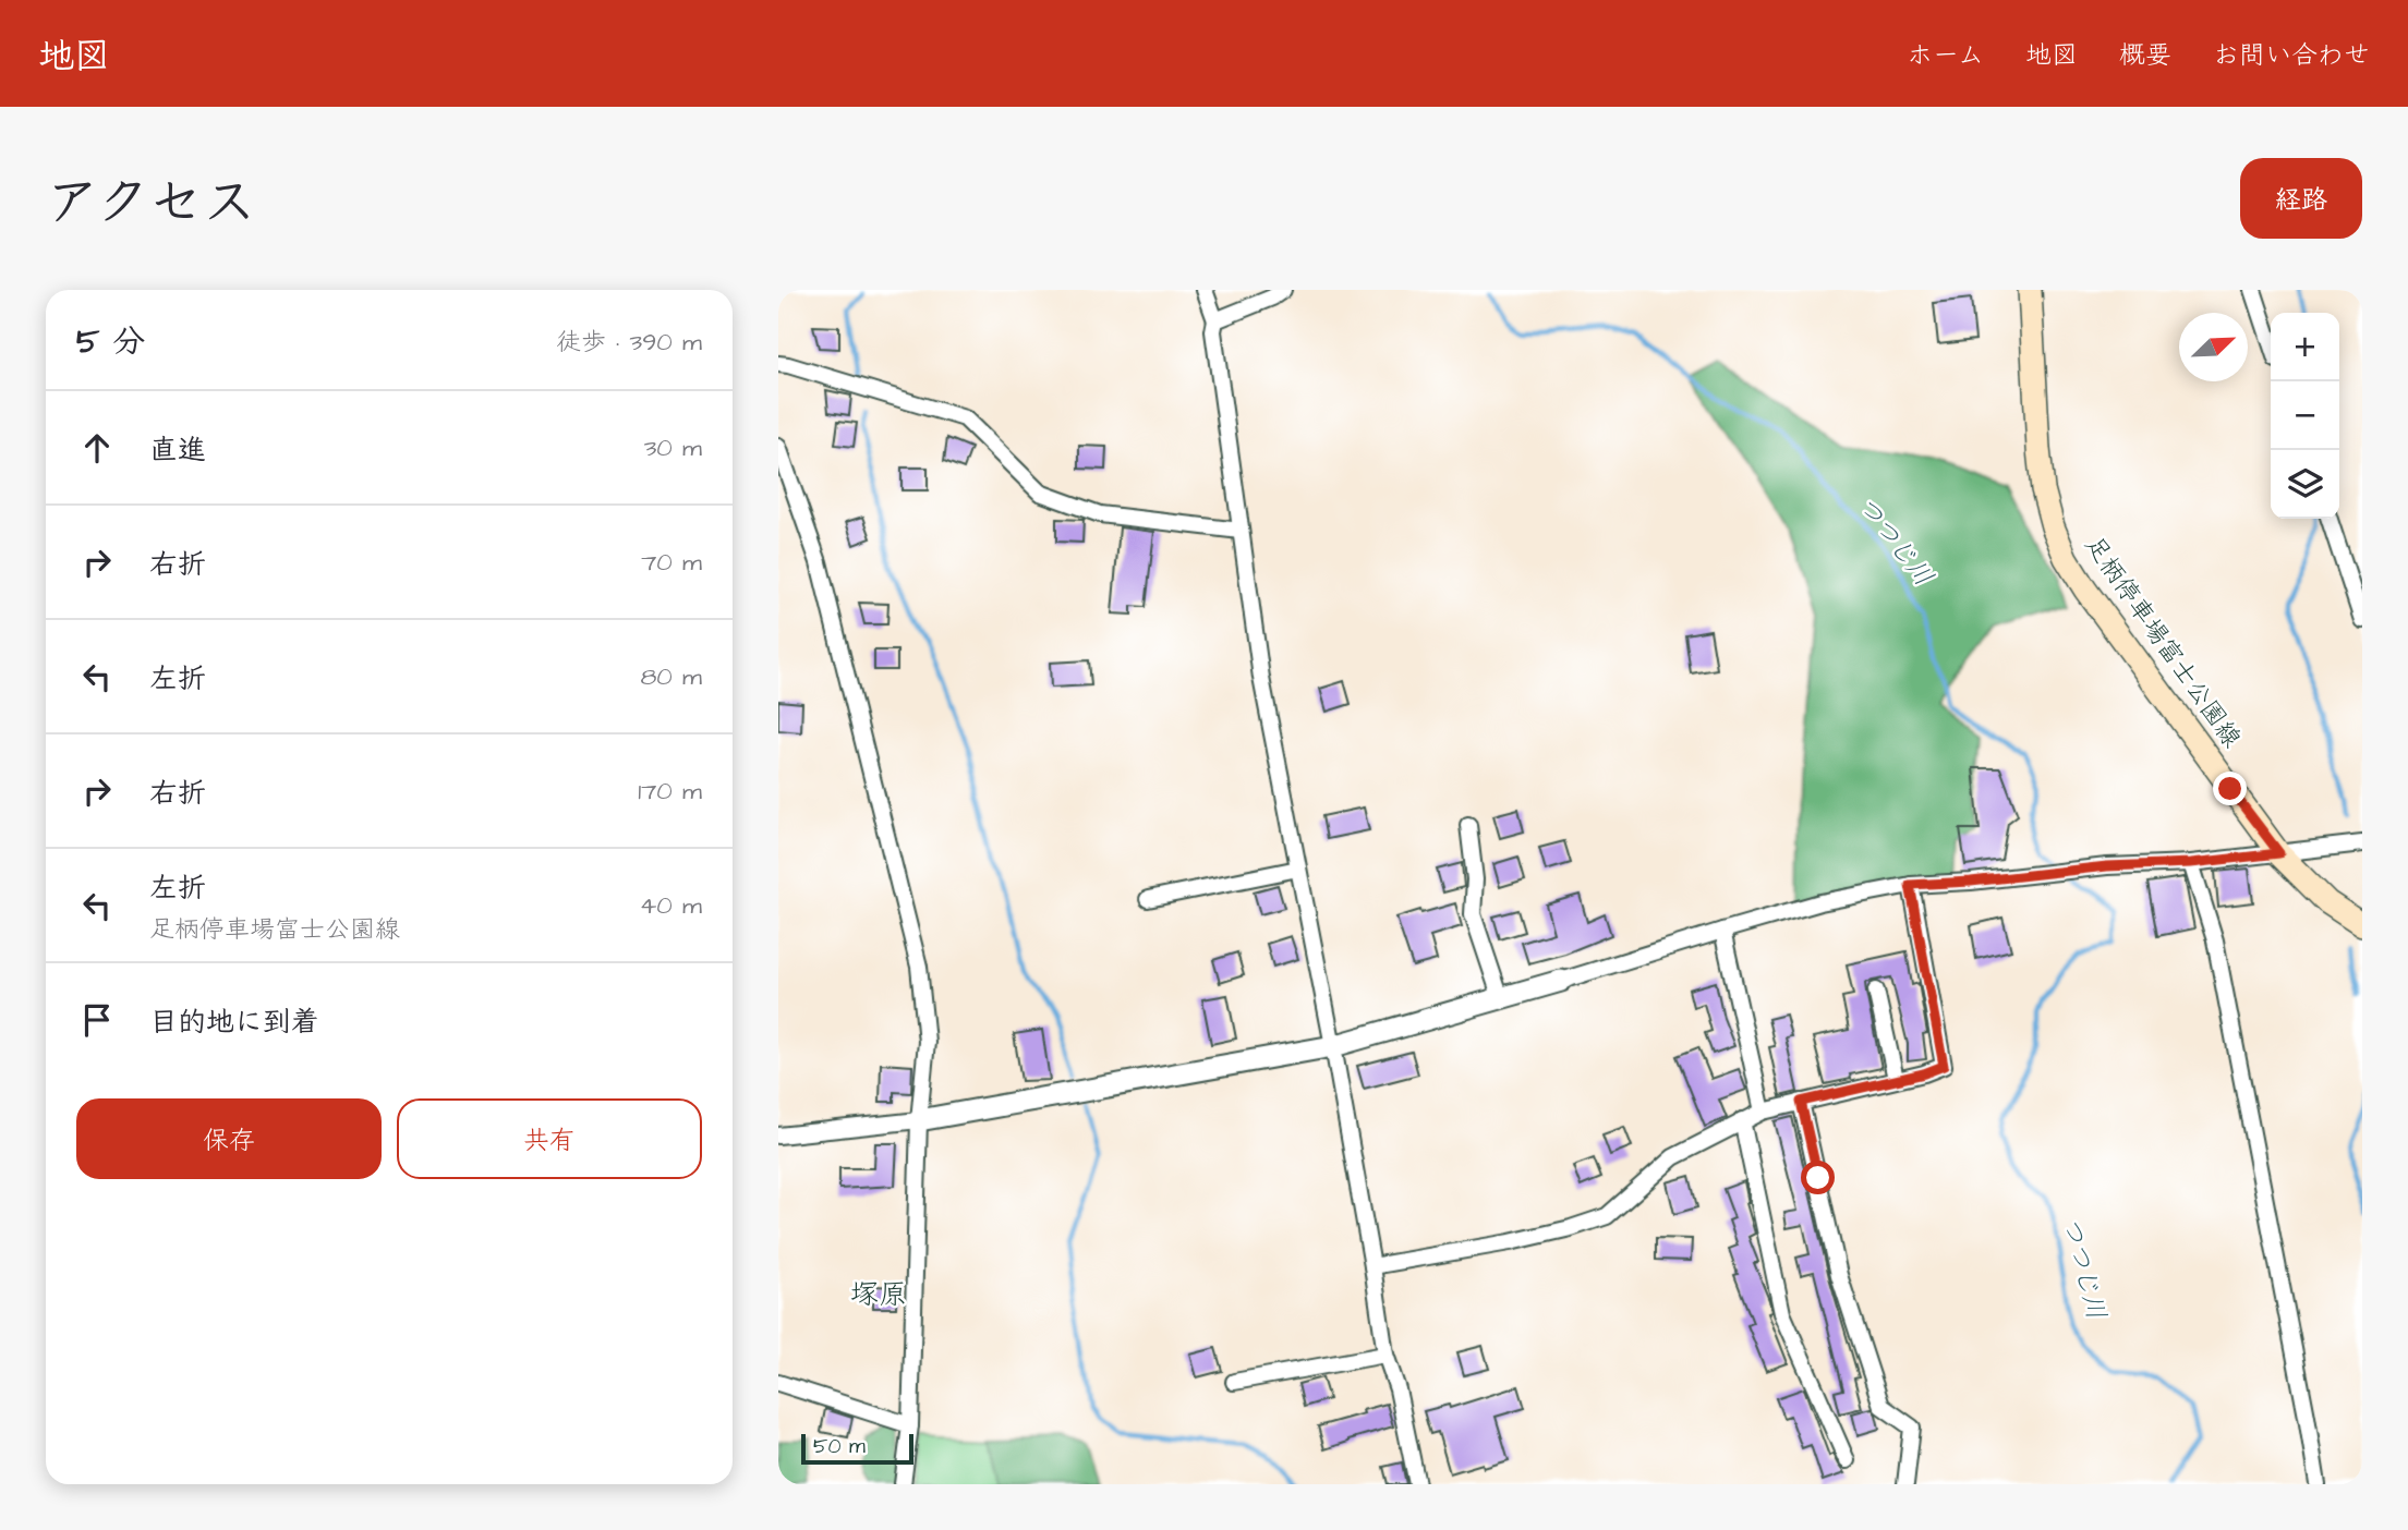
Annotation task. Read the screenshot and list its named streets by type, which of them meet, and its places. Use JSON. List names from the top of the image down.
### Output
{
  "streets": {
    "main road": ["足柄停車場富士公園線"]
  },
  "districts": ["塚原"],
  "water": ["つつじ川"],
  "scale_bar": "50 m",
  "north": "top right",
  "page": {
    "header": "地図",
    "nav": [
      "ホーム",
      "地図",
      "概要",
      "お問い合わせ"
    ],
    "title": "アクセス",
    "buttons": [
      "経路",
      ["保存", "共有"]
    ],
    "heading": ["5 分", "徒歩 · 390 m"],
    "map_buttons": ["+", "−"],
    "list": [
      ["直進", "30 m"],
      ["右折", "70 m"],
      ["左折", "80 m"],
      ["右折", "170 m"],
      ["左折", "足柄停車場富士公園線", "40 m"],
      "目的地に到着"
    ],
    "scale": "50 m"
  }
}
